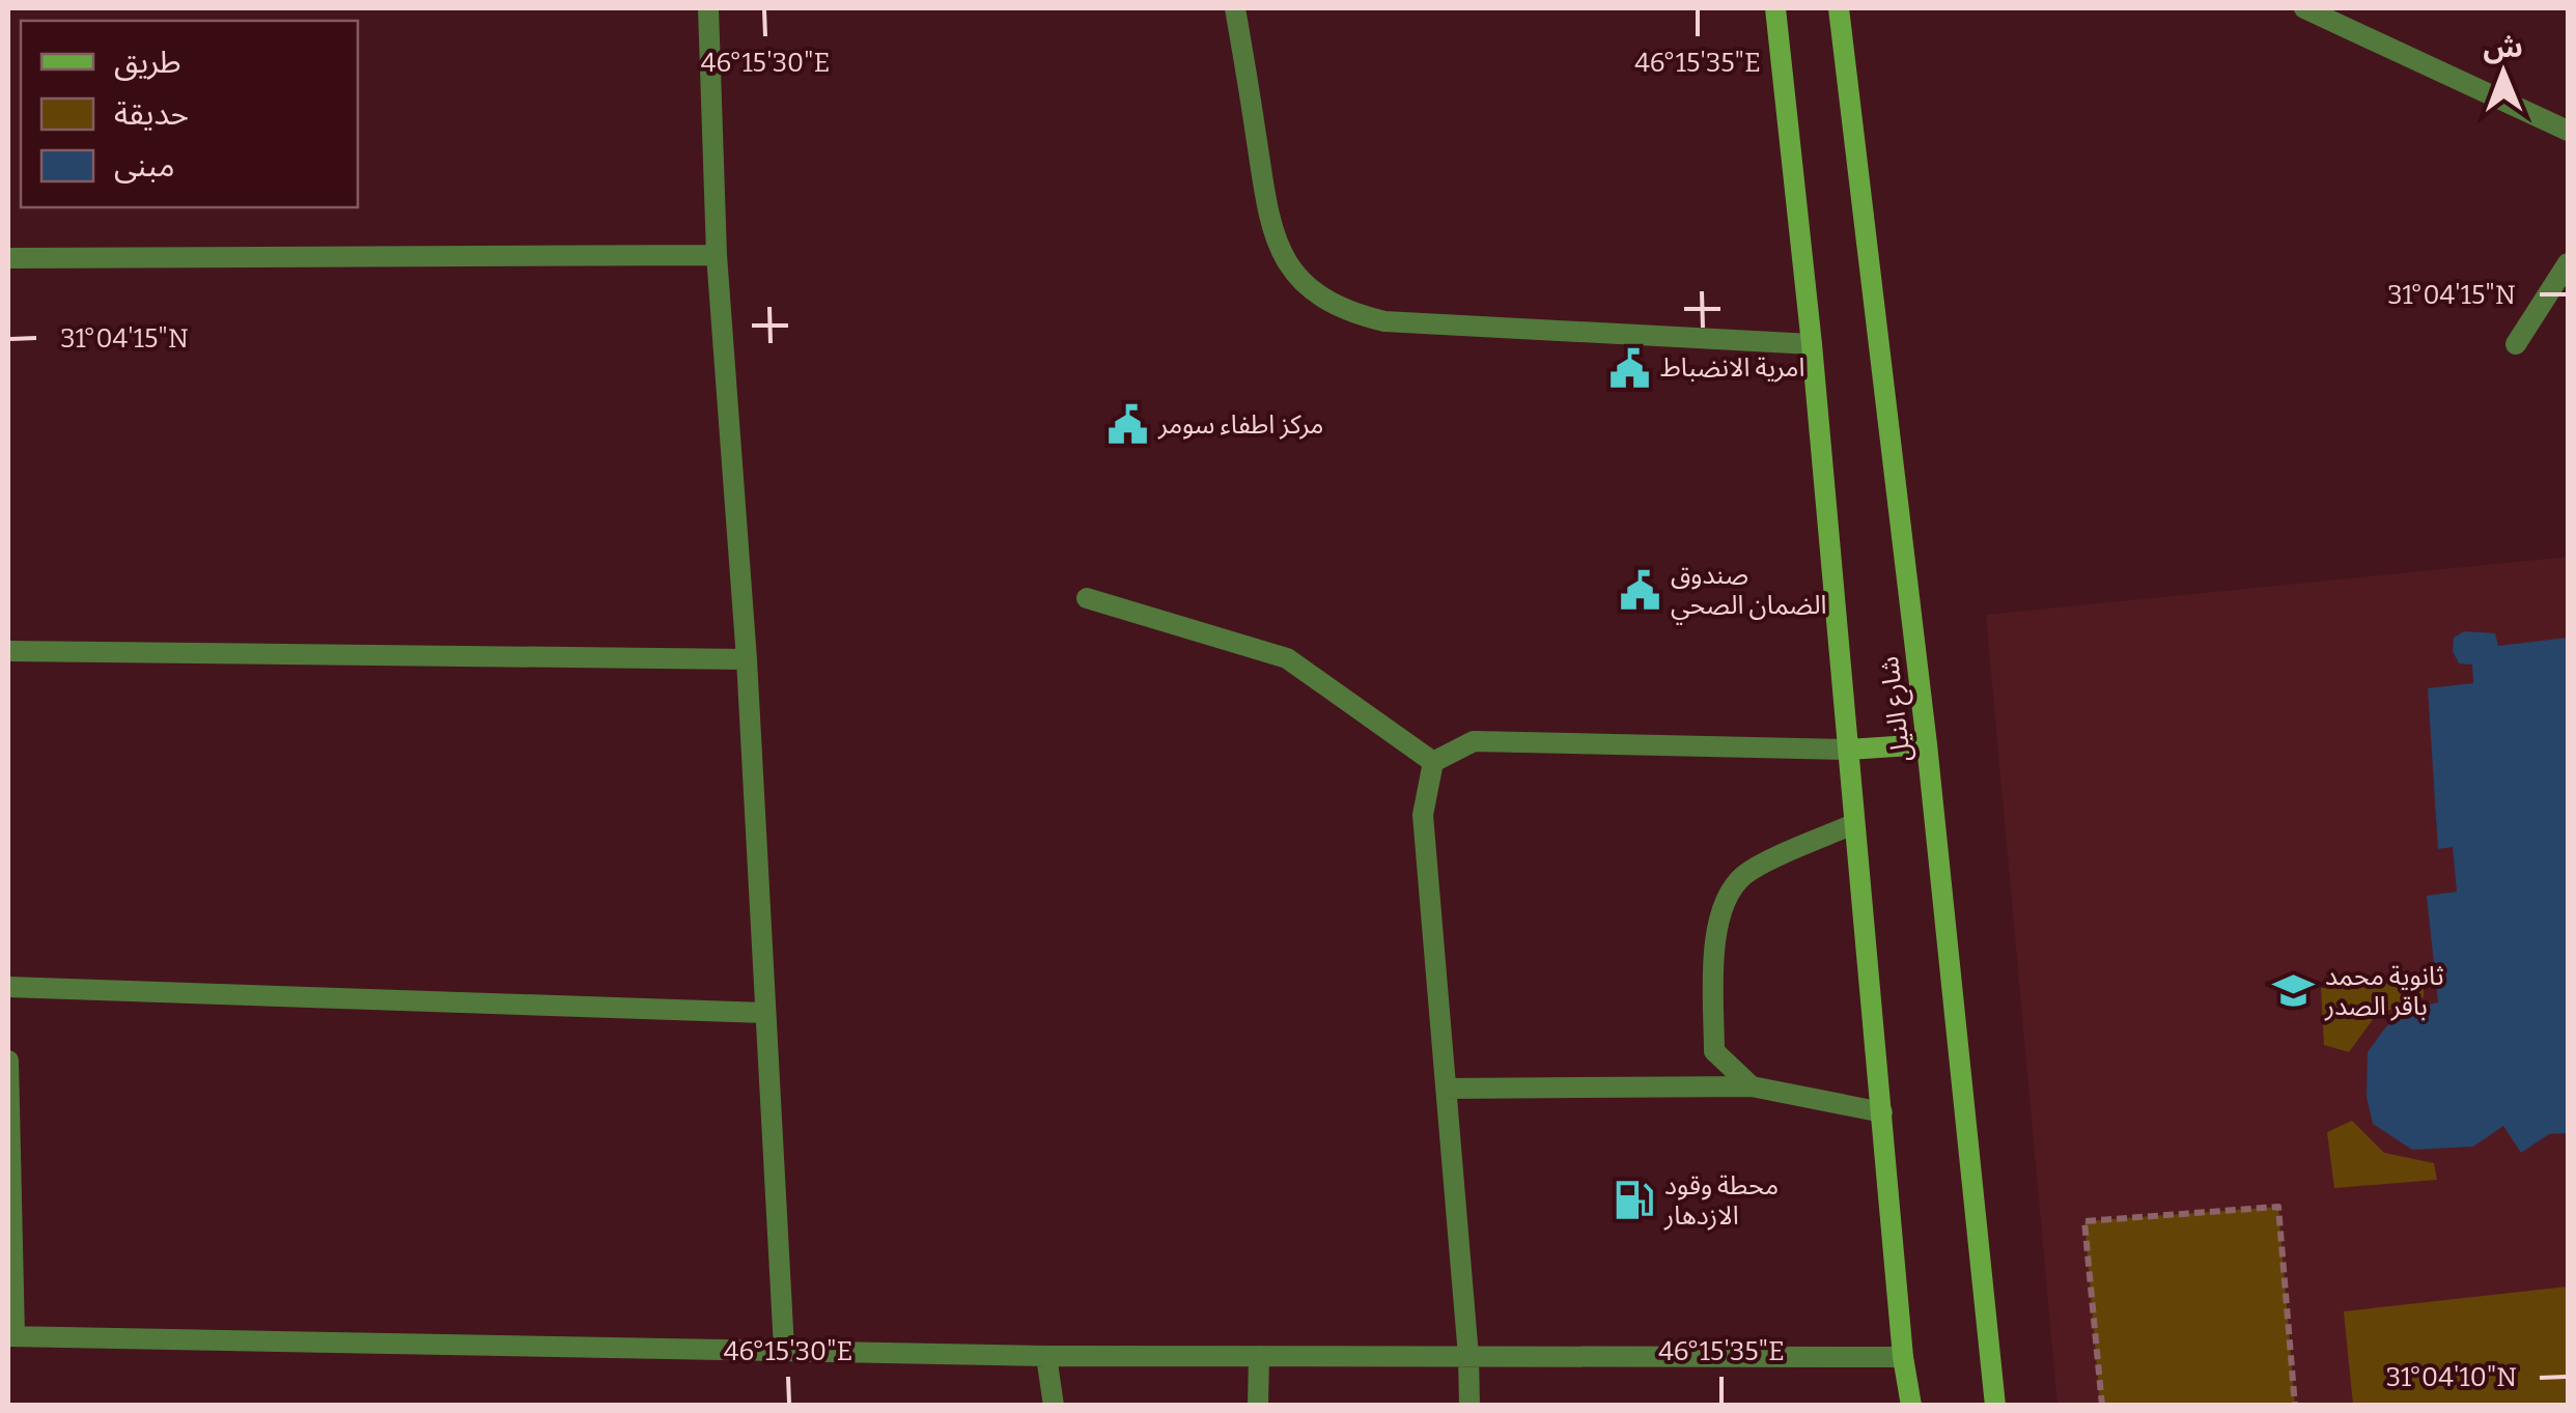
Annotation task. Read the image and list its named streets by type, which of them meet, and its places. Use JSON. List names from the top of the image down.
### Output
{
  "streets": {
    "main road": ["شارع النيل"]
  },
  "places": {
    "public building": ["امرية الانضباط", "مركز اطفاء سومر", "صندوق الضمان الصحي"],
    "school or university": ["ثانوية محمد باقر الصدر"],
    "fuel station": ["محطة وقود الازدهار"]
  },
  "legend": ["طريق", "حديقة", "مبنى"],
  "north": "top",
  "coordinates": [
    "46°15'30\"E",
    "46°15'35\"E",
    "31°04'15\"N",
    "31°04'10\"N"
  ]
}
